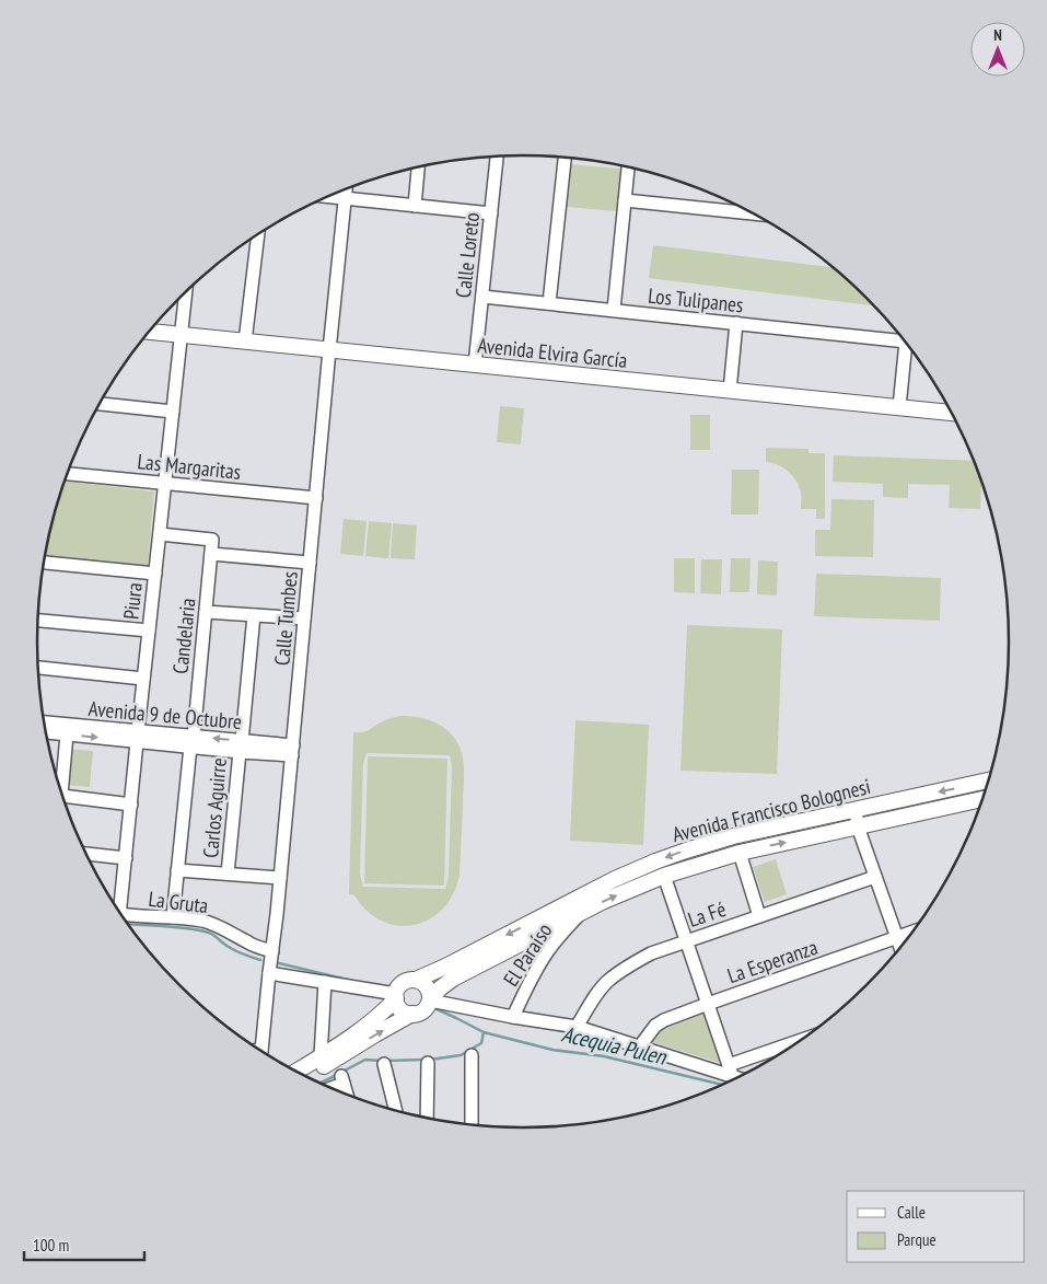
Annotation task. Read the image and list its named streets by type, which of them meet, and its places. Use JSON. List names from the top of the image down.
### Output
{
  "streets": {
    "main road": ["Avenida Elvira García", "Avenida Francisco Bolognesi"],
    "street": [
      "Calle Loreto",
      "Los Tulipanes",
      "Las Margaritas",
      "Piura",
      "Calle Tumbes",
      "Candelaria",
      "Avenida 9 de Octubre",
      "Carlos Aguirre",
      "La Gruta",
      "La Fé",
      "El Paraíso",
      "La Esperanza"
    ]
  },
  "crossings": [
    ["Calle Loreto", "Los Tulipanes"],
    ["Calle Loreto", "Avenida Elvira García"],
    ["Avenida Elvira García", "Piura"],
    ["Avenida Elvira García", "Calle Tumbes"],
    ["Las Margaritas", "Piura"],
    ["Las Margaritas", "Calle Tumbes"],
    ["Piura", "Candelaria"],
    ["Piura", "Avenida 9 de Octubre"],
    ["Calle Tumbes", "Avenida 9 de Octubre"],
    ["Calle Tumbes", "La Gruta"],
    ["Candelaria", "Avenida 9 de Octubre"],
    ["Candelaria", "La Gruta"],
    ["Avenida 9 de Octubre", "Carlos Aguirre"],
    ["Avenida Francisco Bolognesi", "El Paraíso"]
  ],
  "water": ["Acequia Pulen"],
  "legend": ["Calle", "Parque"],
  "scale_bar": "100 m",
  "north": "top"
}
